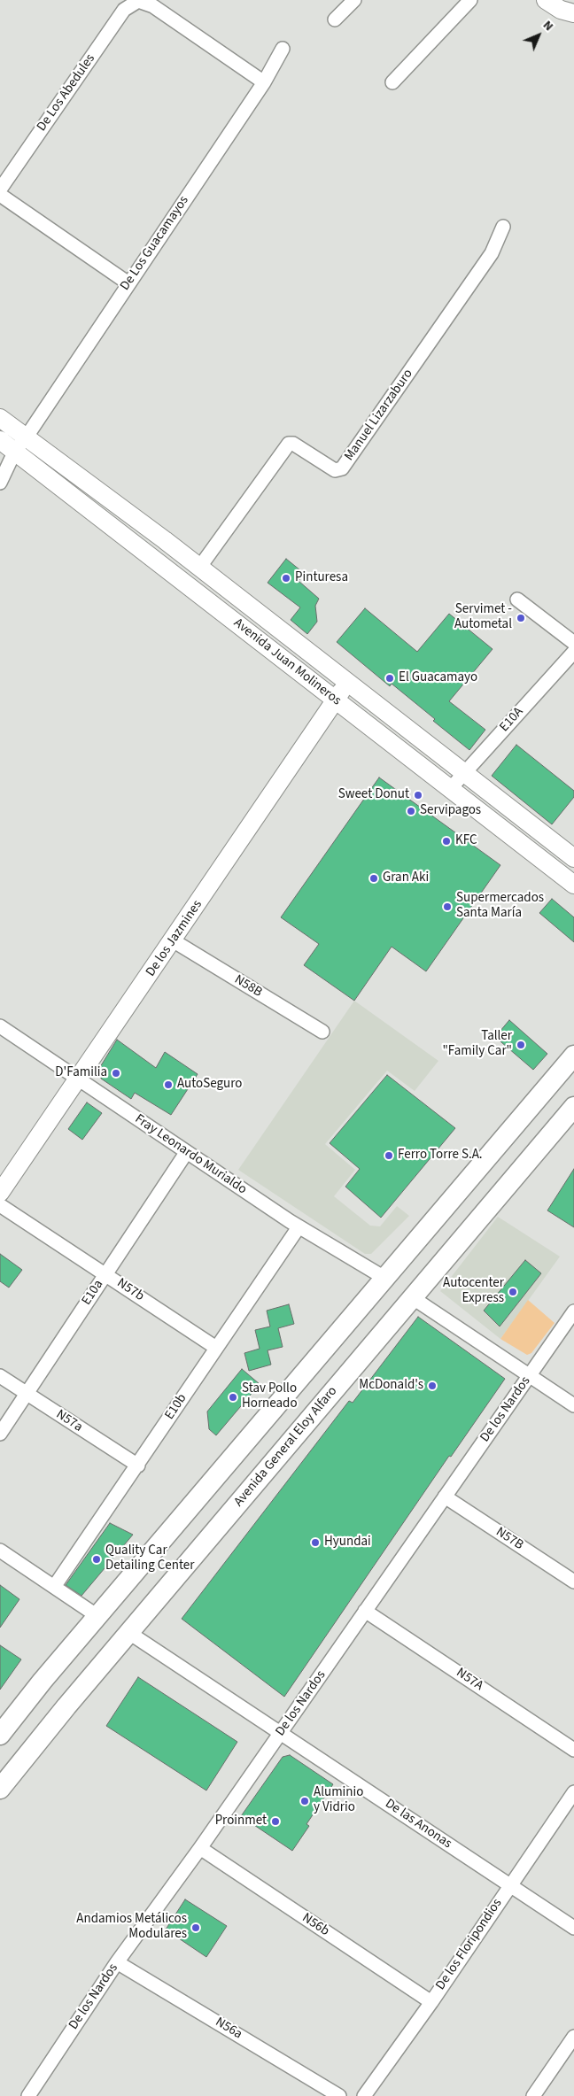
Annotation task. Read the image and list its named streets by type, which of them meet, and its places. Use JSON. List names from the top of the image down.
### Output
{
  "streets": {
    "main road": ["Avenida General Eloy Alfaro"],
    "street": [
      "De Los Abedules",
      "De Los Guacamayos",
      "Manuel Lizarzaburo",
      "Avenida Juan Molineros",
      "E10A",
      "De los Jazmines",
      "N58B",
      "Fray Leonardo Murialdo",
      "N57b",
      "E10a",
      "E10b",
      "De los Nardos",
      "N57a",
      "N57B",
      "N57A",
      "De las Anonas",
      "N56b",
      "De los Floripondios",
      "N56a"
    ]
  },
  "crossings": [
    ["De Los Guacamayos", "Avenida Juan Molineros"],
    ["Manuel Lizarzaburo", "Avenida Juan Molineros"],
    ["Avenida Juan Molineros", "E10A"],
    ["Avenida Juan Molineros", "De los Jazmines"],
    ["De los Jazmines", "N58B"],
    ["De los Jazmines", "Fray Leonardo Murialdo"],
    ["Fray Leonardo Murialdo", "E10a"],
    ["Fray Leonardo Murialdo", "E10b"],
    ["N57b", "E10a"],
    ["N57b", "E10b"],
    ["E10a", "N57a"],
    ["E10b", "N57a"],
    ["De los Nardos", "N57B"],
    ["De los Nardos", "N57A"],
    ["De los Nardos", "De las Anonas"],
    ["De los Nardos", "N56b"],
    ["De los Nardos", "N56a"],
    ["Avenida General Eloy Alfaro", "De las Anonas"],
    ["De las Anonas", "De los Floripondios"],
    ["N56b", "De los Floripondios"]
  ],
  "places": [
    "Pinturesa",
    "Servimet - Autometal",
    "El Guacamayo",
    "Sweet Donut",
    "Servipagos",
    "KFC",
    "Gran Aki",
    "Supermercados Santa María",
    "Taller \"Family Car\"",
    "D'Familia",
    "AutoSeguro",
    "Ferro Torre S.A.",
    "Autocenter Express",
    "McDonald's",
    "Stav Pollo Horneado",
    "Hyundai",
    "Quality Car Detailing Center",
    "Aluminio y Vidrio",
    "Proinmet",
    "Andamios Metálicos Modulares"
  ],
  "north": "top right"
}
